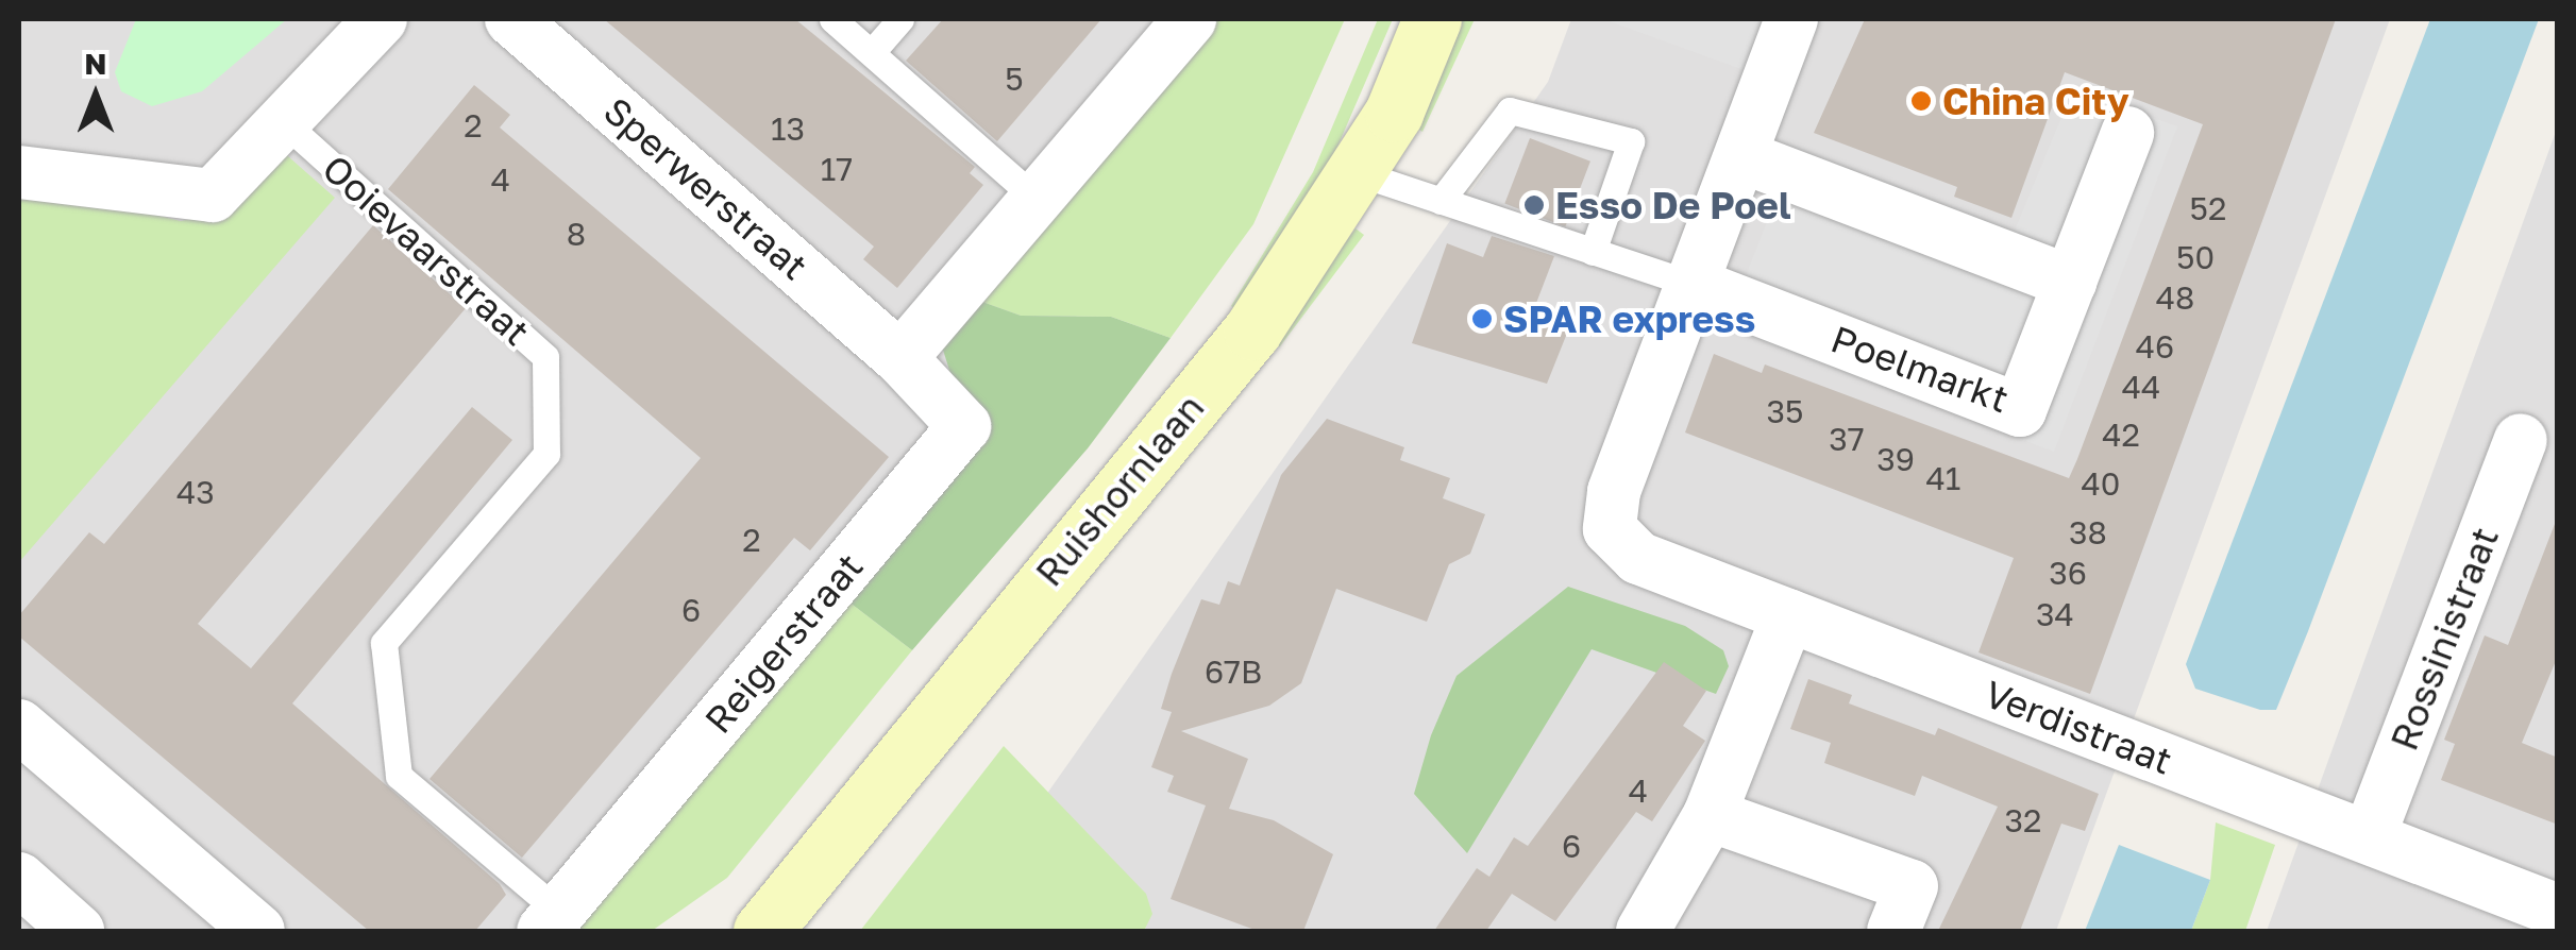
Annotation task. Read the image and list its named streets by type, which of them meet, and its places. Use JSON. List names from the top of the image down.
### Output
{
  "streets": {
    "main road": ["Ruishornlaan"],
    "street": [
      "Sperwerstraat",
      "Poelmarkt",
      "Rossinistraat",
      "Reigerstraat",
      "Verdistraat"
    ],
    "lane": ["Ooievaarstraat"]
  },
  "crossings": [
    ["Sperwerstraat", "Reigerstraat"],
    ["Ooievaarstraat", "Reigerstraat"],
    ["Poelmarkt", "Verdistraat"],
    ["Rossinistraat", "Verdistraat"]
  ],
  "places": ["China City", "Esso De Poel", "SPAR express"],
  "house_numbers": [
    "5",
    "2",
    "13",
    "17",
    "4",
    "52",
    "8",
    "50",
    "48",
    "46",
    "44",
    "35",
    "42",
    "37",
    "39",
    "41",
    "40",
    "43",
    "38",
    "2",
    "36",
    "6",
    "34",
    "67B",
    "4",
    "32",
    "6"
  ],
  "north": "top"
}
